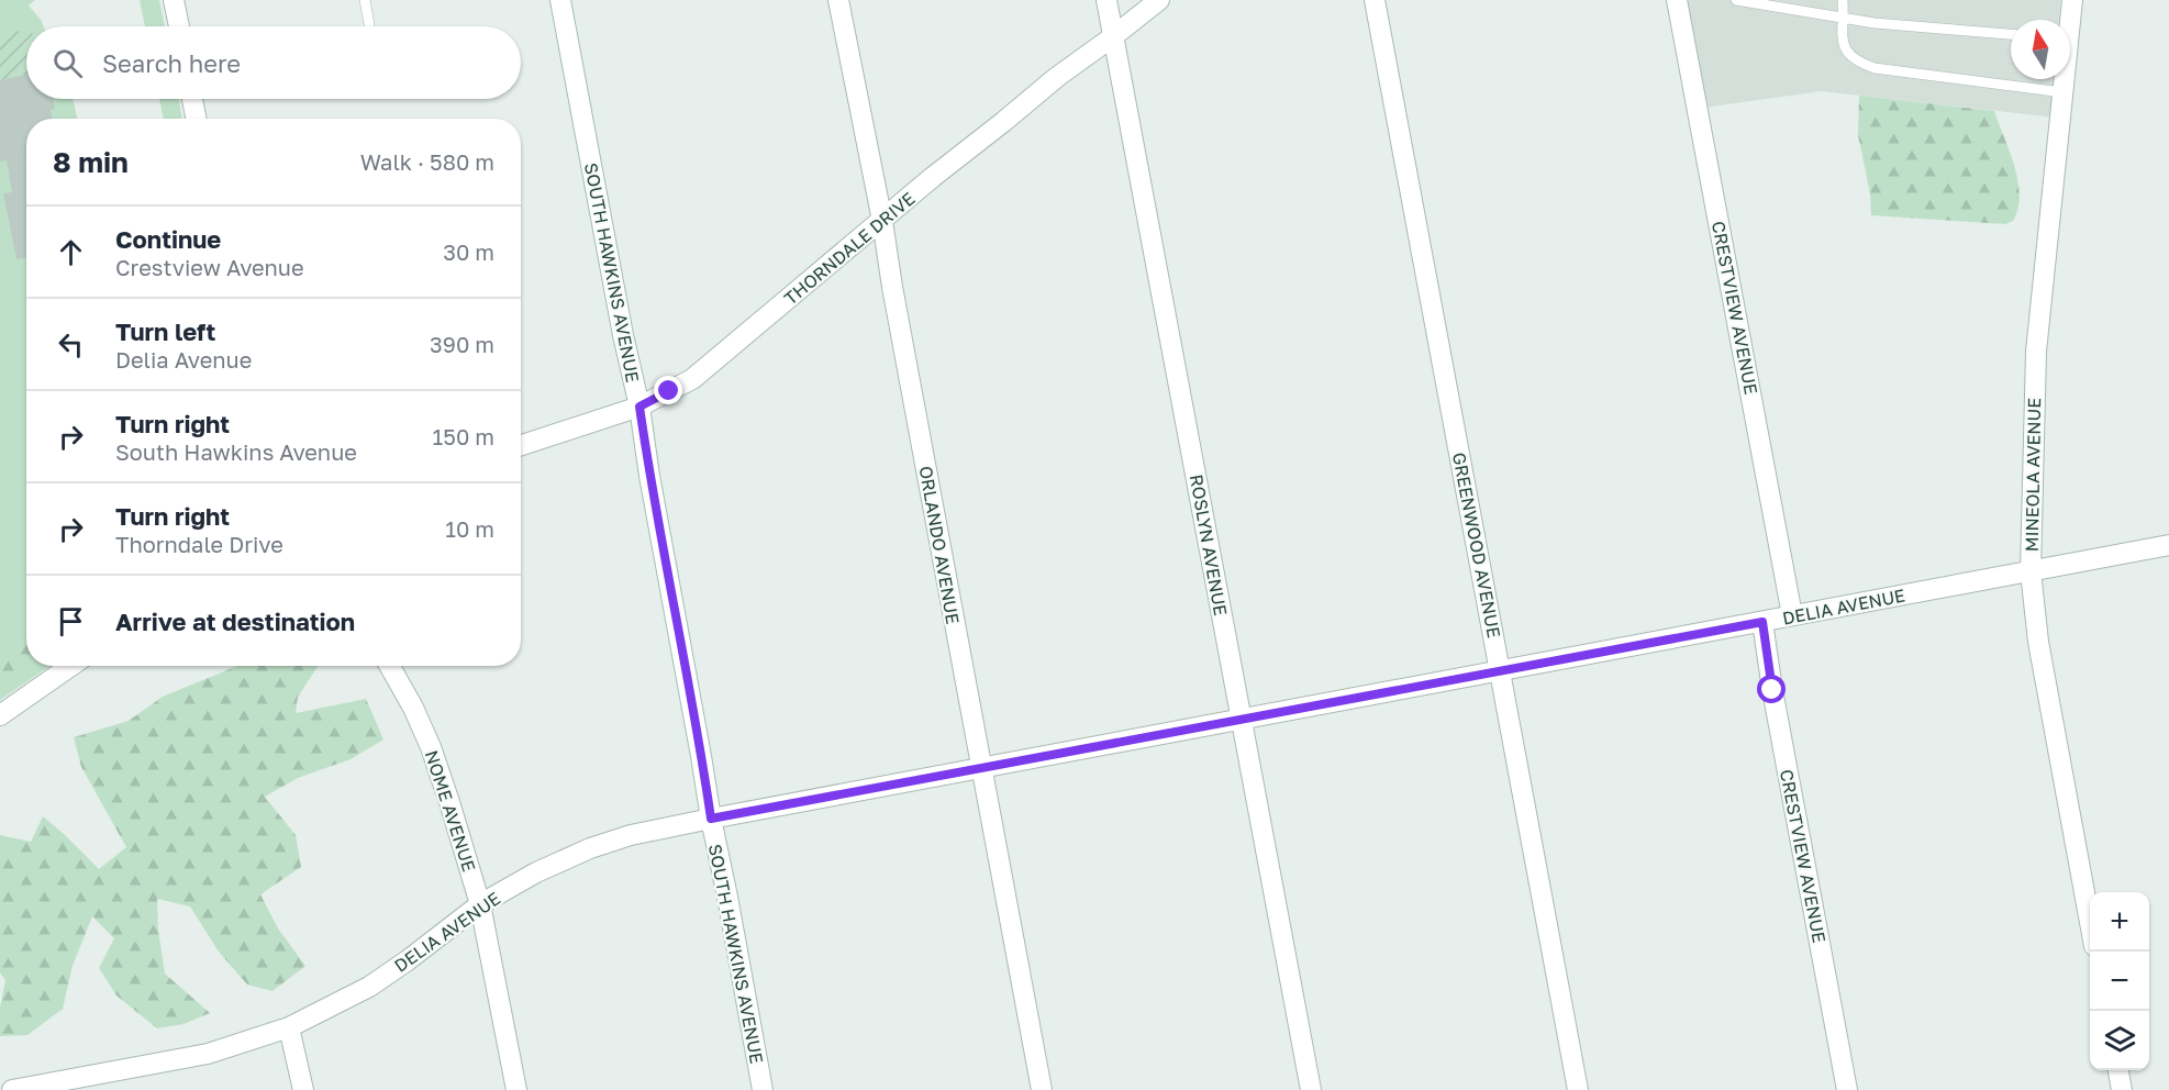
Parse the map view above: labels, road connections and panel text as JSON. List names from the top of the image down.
{
  "streets": {
    "street": [
      "THORNDALE DRIVE",
      "SOUTH HAWKINS AVENUE",
      "CRESTVIEW AVENUE",
      "MINEOLA AVENUE",
      "ORLANDO AVENUE",
      "ROSLYN AVENUE",
      "GREENWOOD AVENUE",
      "DELIA AVENUE",
      "NOME AVENUE"
    ]
  },
  "crossings": [
    ["THORNDALE DRIVE", "SOUTH HAWKINS AVENUE"],
    ["THORNDALE DRIVE", "ORLANDO AVENUE"],
    ["THORNDALE DRIVE", "ROSLYN AVENUE"],
    ["SOUTH HAWKINS AVENUE", "DELIA AVENUE"],
    ["CRESTVIEW AVENUE", "DELIA AVENUE"],
    ["MINEOLA AVENUE", "DELIA AVENUE"],
    ["ORLANDO AVENUE", "DELIA AVENUE"],
    ["ROSLYN AVENUE", "DELIA AVENUE"],
    ["GREENWOOD AVENUE", "DELIA AVENUE"],
    ["DELIA AVENUE", "NOME AVENUE"]
  ],
  "north": "top",
  "page": {
    "search": "Search here",
    "heading": ["8 min", "Walk · 580 m"],
    "list": [
      ["Continue", "Crestview Avenue", "30 m"],
      ["Turn left", "Delia Avenue", "390 m"],
      ["Turn right", "South Hawkins Avenue", "150 m"],
      ["Turn right", "Thorndale Drive", "10 m"],
      "Arrive at destination"
    ],
    "map_buttons": ["+", "−"]
  }
}
